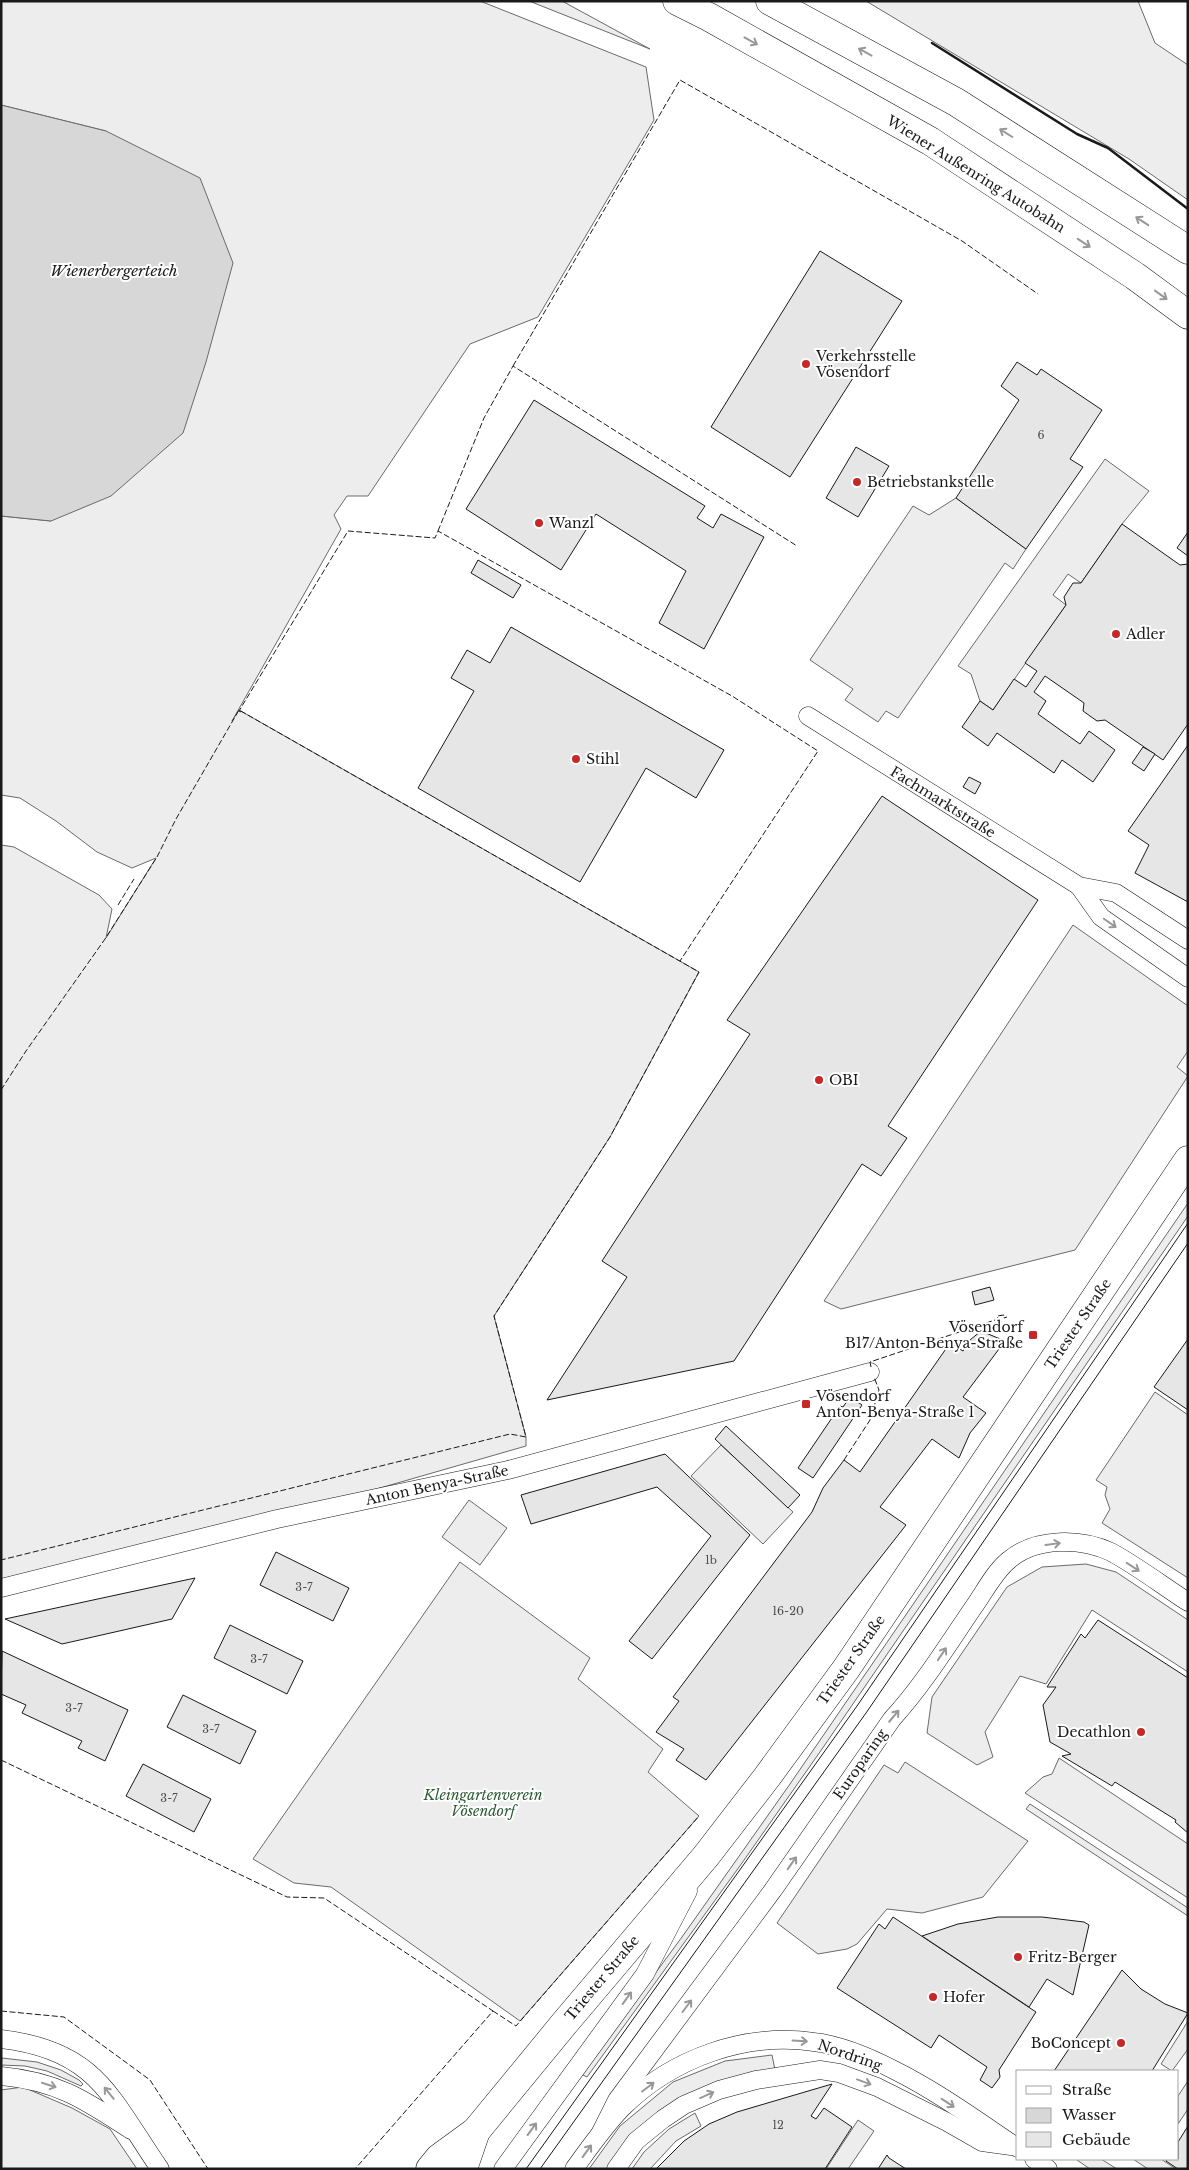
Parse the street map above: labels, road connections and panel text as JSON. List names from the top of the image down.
{
  "streets": {
    "main road": ["Wiener Außenring Autobahn", "Triester Straße"],
    "street": [
      "Fachmarktstraße",
      "Anton Benya-Straße",
      "Europaring",
      "Nordring"
    ]
  },
  "crossings": [
    ["Europaring", "Nordring"]
  ],
  "one_way": ["Nordring"],
  "water": ["Wienerbergerteich"],
  "parks": ["Kleingartenverein Vösendorf"],
  "places": {
    "other": [
      "Verkehrsstelle Vösendorf",
      "Betriebstankstelle",
      "Wanzl",
      "Adler",
      "Stihl",
      "OBI",
      "Decathlon",
      "Fritz-Berger",
      "Hofer",
      "BoConcept"
    ],
    "transit": ["Vösendorf B17/Anton-Benya-Straße", "Vösendorf Anton-Benya-Straße 1"]
  },
  "house_numbers": [
    "6",
    "1b",
    "3-7",
    "16-20",
    "3-7",
    "3-7",
    "3-7",
    "3-7",
    "12"
  ],
  "legend": ["Straße", "Wasser", "Gebäude"]
}
